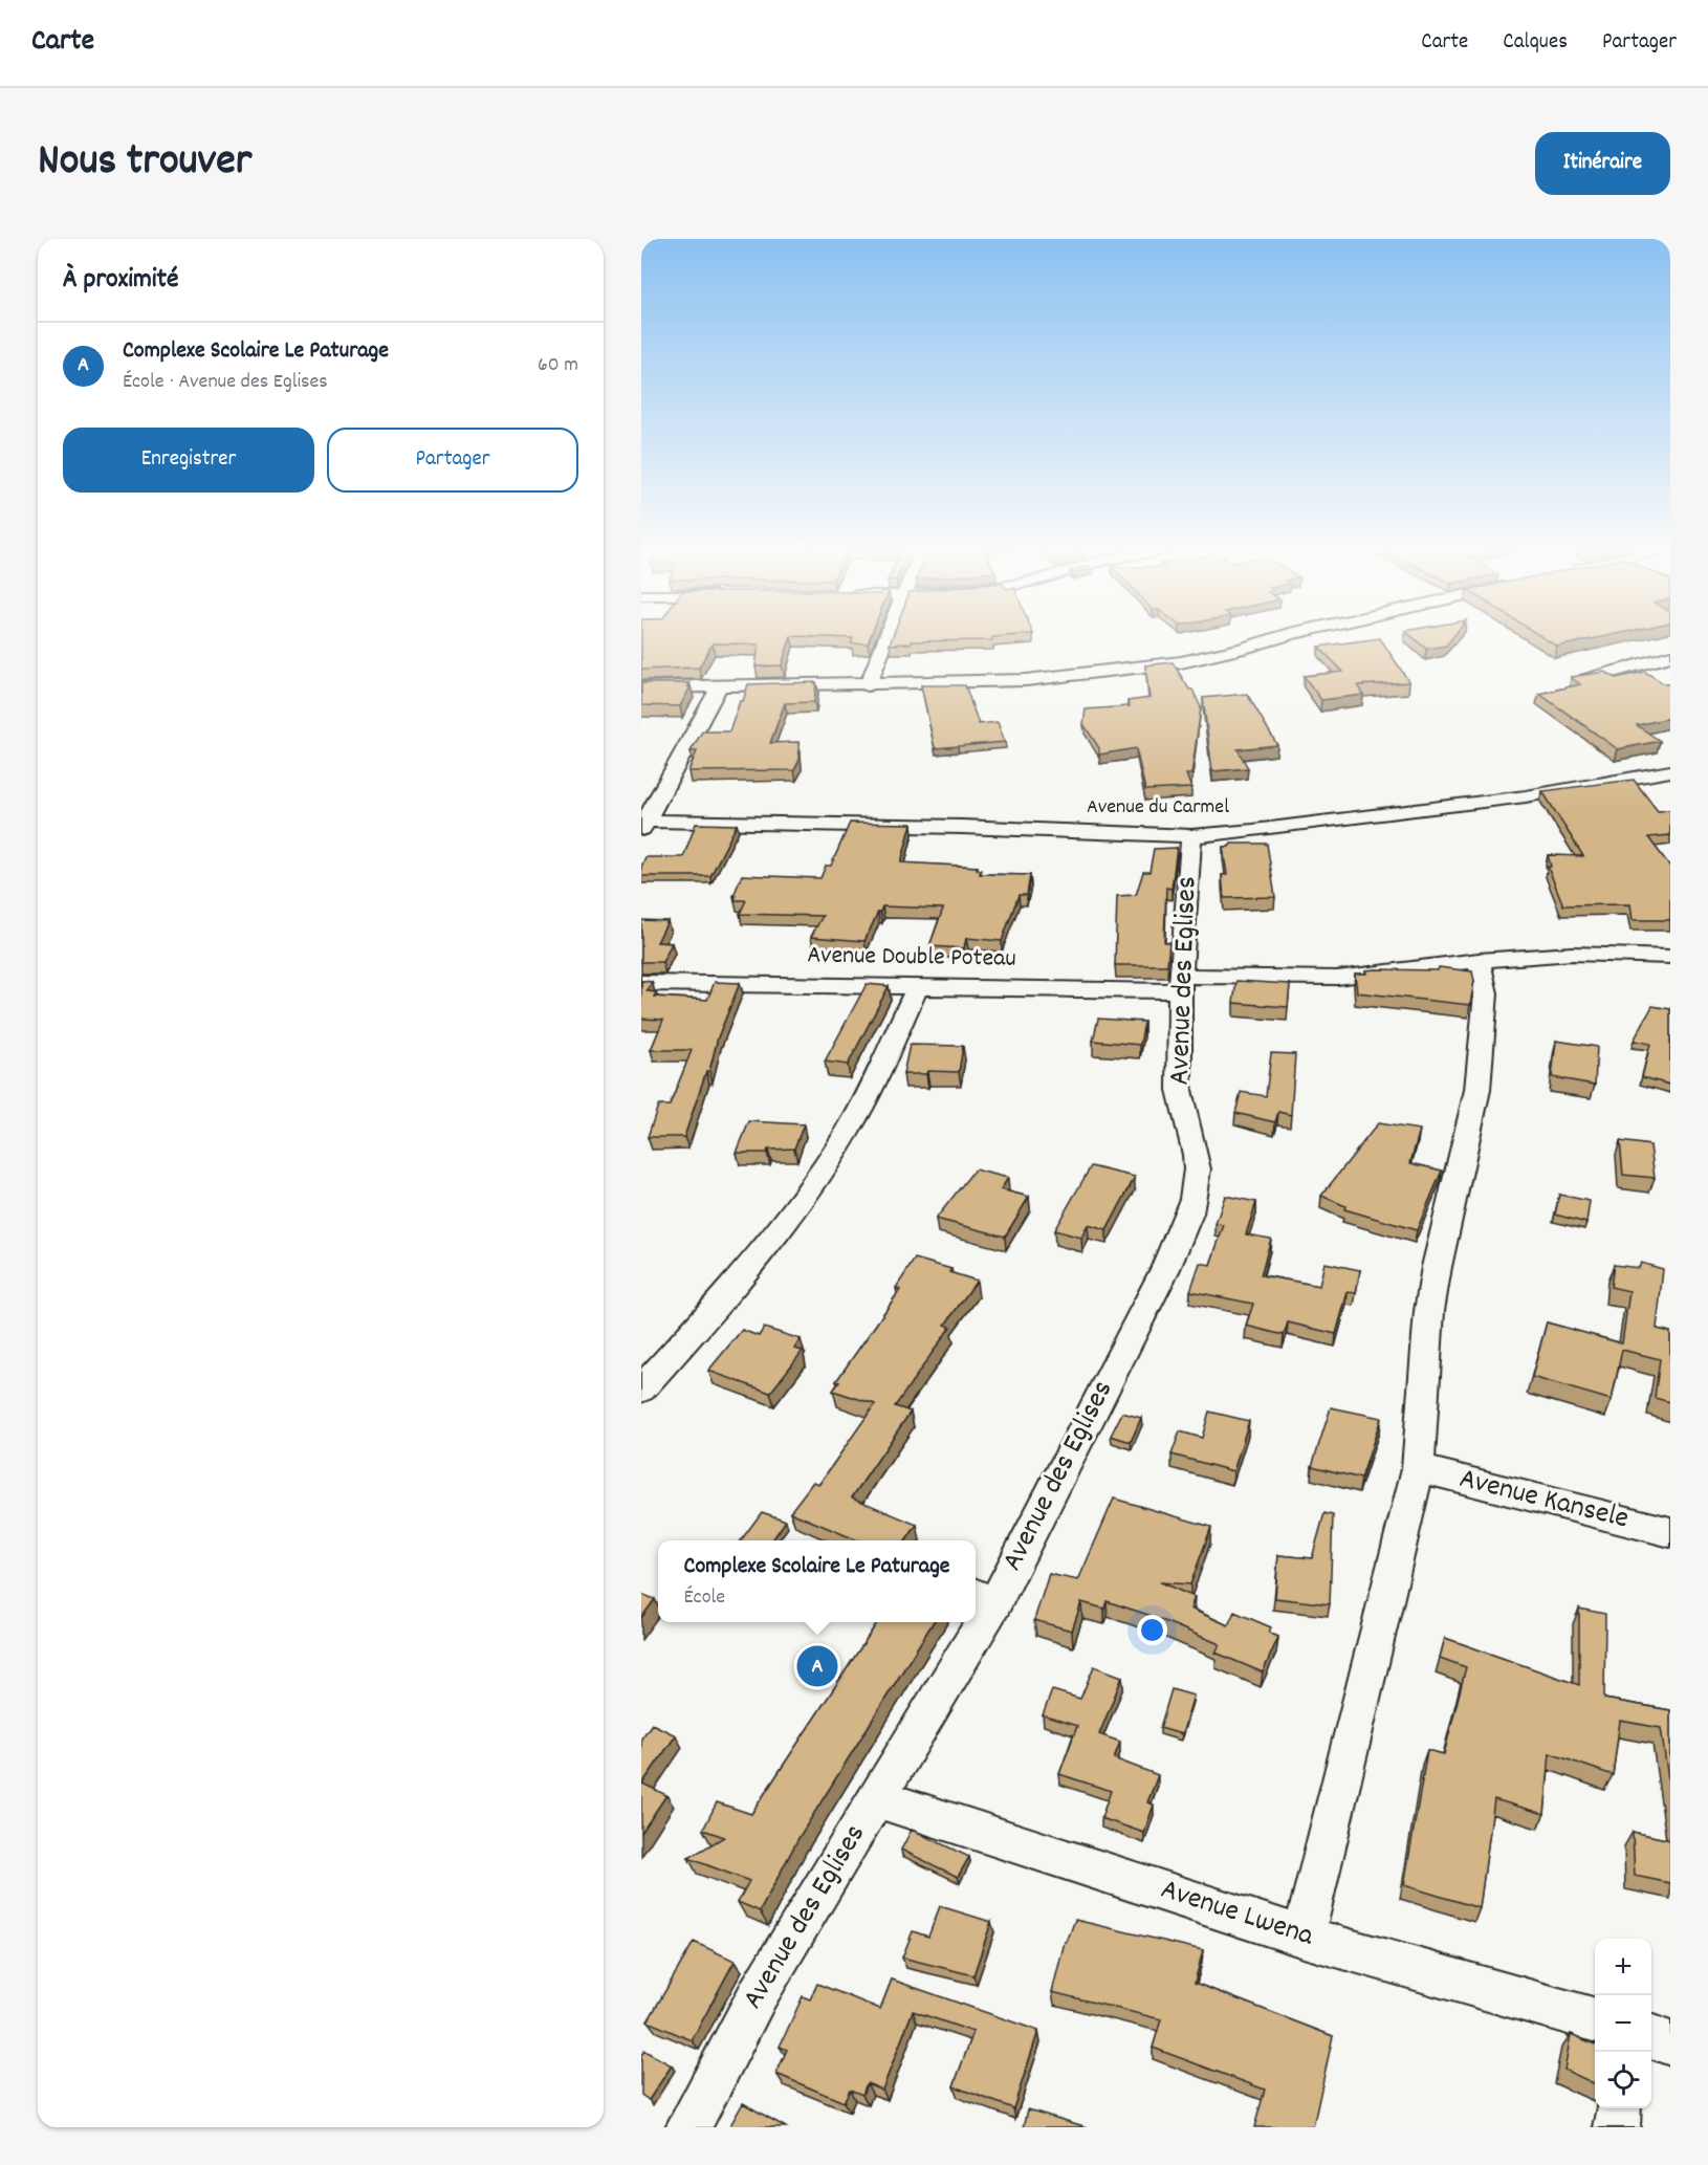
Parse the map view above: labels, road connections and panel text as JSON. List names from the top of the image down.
{
  "streets": {
    "street": [
      "Avenue du Carmel",
      "Avenue Double Poteau",
      "Avenue des Eglises",
      "Avenue Kansele",
      "Avenue Lwena"
    ]
  },
  "crossings": [
    ["Avenue du Carmel", "Avenue des Eglises"],
    ["Avenue Double Poteau", "Avenue des Eglises"],
    ["Avenue des Eglises", "Avenue Lwena"]
  ],
  "page": {
    "header": "Carte",
    "nav": ["Carte", "Calques", "Partager"],
    "title": "Nous trouver",
    "buttons": [
      "Itinéraire",
      ["Enregistrer", "Partager"]
    ],
    "heading": "À proximité",
    "list": [
      {
        "mark": "A",
        "name": "Complexe Scolaire Le Paturage",
        "note": "École · Avenue des Eglises",
        "value": "60 m"
      }
    ],
    "popup": ["Complexe Scolaire Le Paturage", "École"],
    "pins": "A",
    "map_buttons": ["+", "−"]
  }
}
